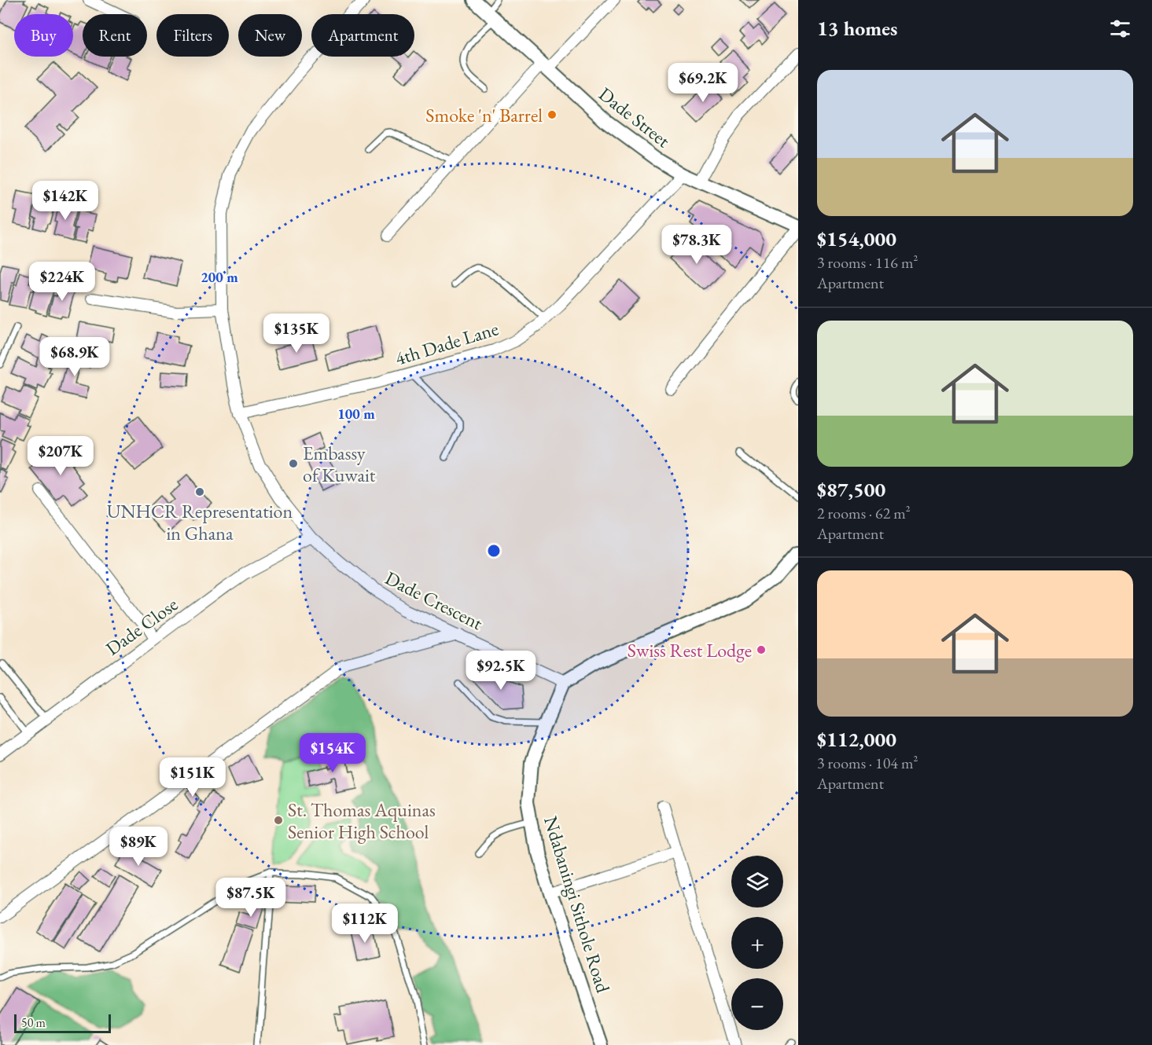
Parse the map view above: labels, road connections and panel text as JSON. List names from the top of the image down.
{
  "streets": {
    "street": [
      "Dade Street",
      "4th Dade Lane",
      "Dade Crescent",
      "Dade Close",
      "Ndabaningi Sithole Road"
    ]
  },
  "crossings": [
    ["Dade Street", "4th Dade Lane"],
    ["4th Dade Lane", "Dade Crescent"],
    ["Dade Crescent", "Dade Close"],
    ["Dade Crescent", "Ndabaningi Sithole Road"]
  ],
  "places": [
    "Smoke 'n' Barrel",
    "Embassy of Kuwait",
    "UNHCR Representation in Ghana",
    "Swiss Rest Lodge",
    "St. Thomas Aquinas Senior High School"
  ],
  "scale_bar": "50 m",
  "page": {
    "heading": "13 homes",
    "chip": [
      "Buy",
      "Rent",
      "Filters",
      "New",
      "Apartment"
    ],
    "list": [
      {
        "name": "$154,000",
        "note": "3 rooms · 116 m² · Apartment"
      },
      {
        "name": "$87,500",
        "note": "2 rooms · 62 m² · Apartment"
      },
      {
        "name": "$112,000",
        "note": "3 rooms · 104 m² · Apartment"
      }
    ],
    "price": [
      "$69.2K",
      "$142K",
      "$78.3K",
      "$224K",
      "$135K",
      "$68.9K",
      "$207K",
      "$92.5K",
      "$154K",
      "$151K",
      "$89K",
      "$87.5K",
      "$112K"
    ],
    "map_buttons": ["+", "−"],
    "scale": "50 m"
  },
  "rings": ["200 m", "100 m"]
}
